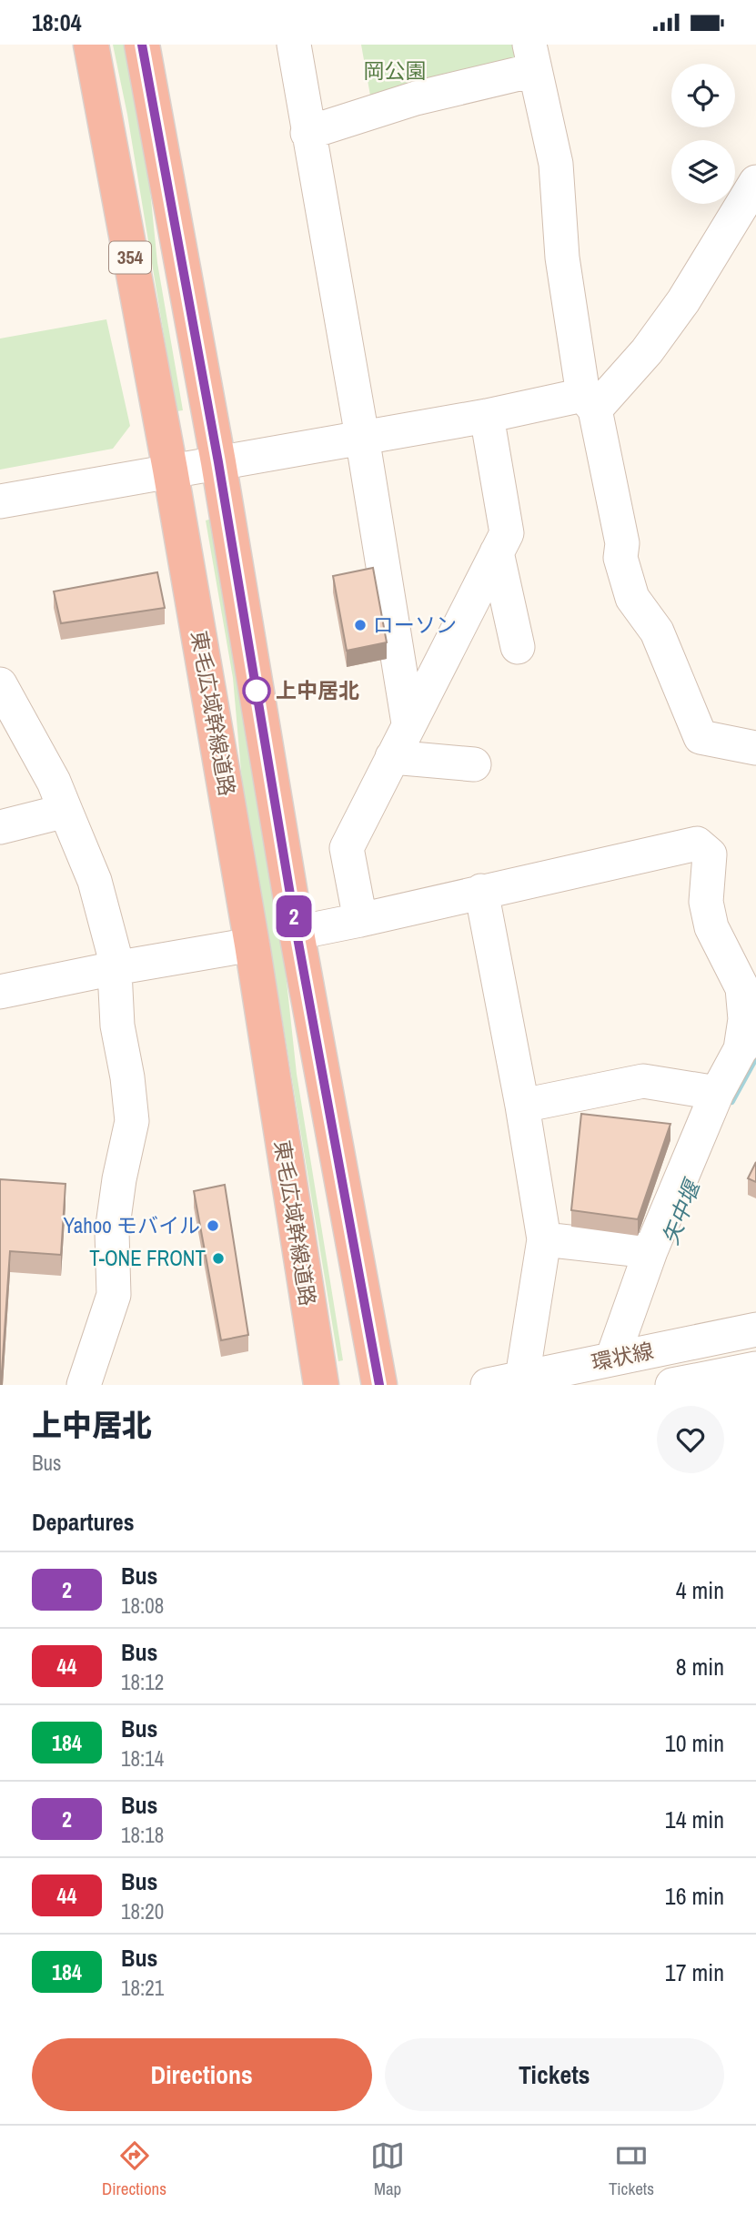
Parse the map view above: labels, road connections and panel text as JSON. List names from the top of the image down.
{
  "streets": {
    "highway": ["354", "東毛広域幹線道路"],
    "street": ["環状線"]
  },
  "water": ["矢中堰"],
  "parks": ["岡公園"],
  "places": [
    "ローソン",
    "上中居北",
    "Yahoo モバイル",
    "T-ONE FRONT"
  ],
  "lines": ["bus line 2"],
  "page": {
    "status": "18:04",
    "on_map": "2",
    "heading": [
      ["上中居北", "Bus"],
      "Departures"
    ],
    "list": [
      {
        "mark": "2",
        "name": "Bus",
        "note": "18:08",
        "value": "4 min"
      },
      {
        "mark": "44",
        "name": "Bus",
        "note": "18:12",
        "value": "8 min"
      },
      {
        "mark": "184",
        "name": "Bus",
        "note": "18:14",
        "value": "10 min"
      },
      {
        "mark": "2",
        "name": "Bus",
        "note": "18:18",
        "value": "14 min"
      },
      {
        "mark": "44",
        "name": "Bus",
        "note": "18:20",
        "value": "16 min"
      },
      {
        "mark": "184",
        "name": "Bus",
        "note": "18:21",
        "value": "17 min"
      }
    ],
    "buttons": ["Directions", "Tickets"],
    "tabs": ["Directions", "Map", "Tickets"]
  }
}
